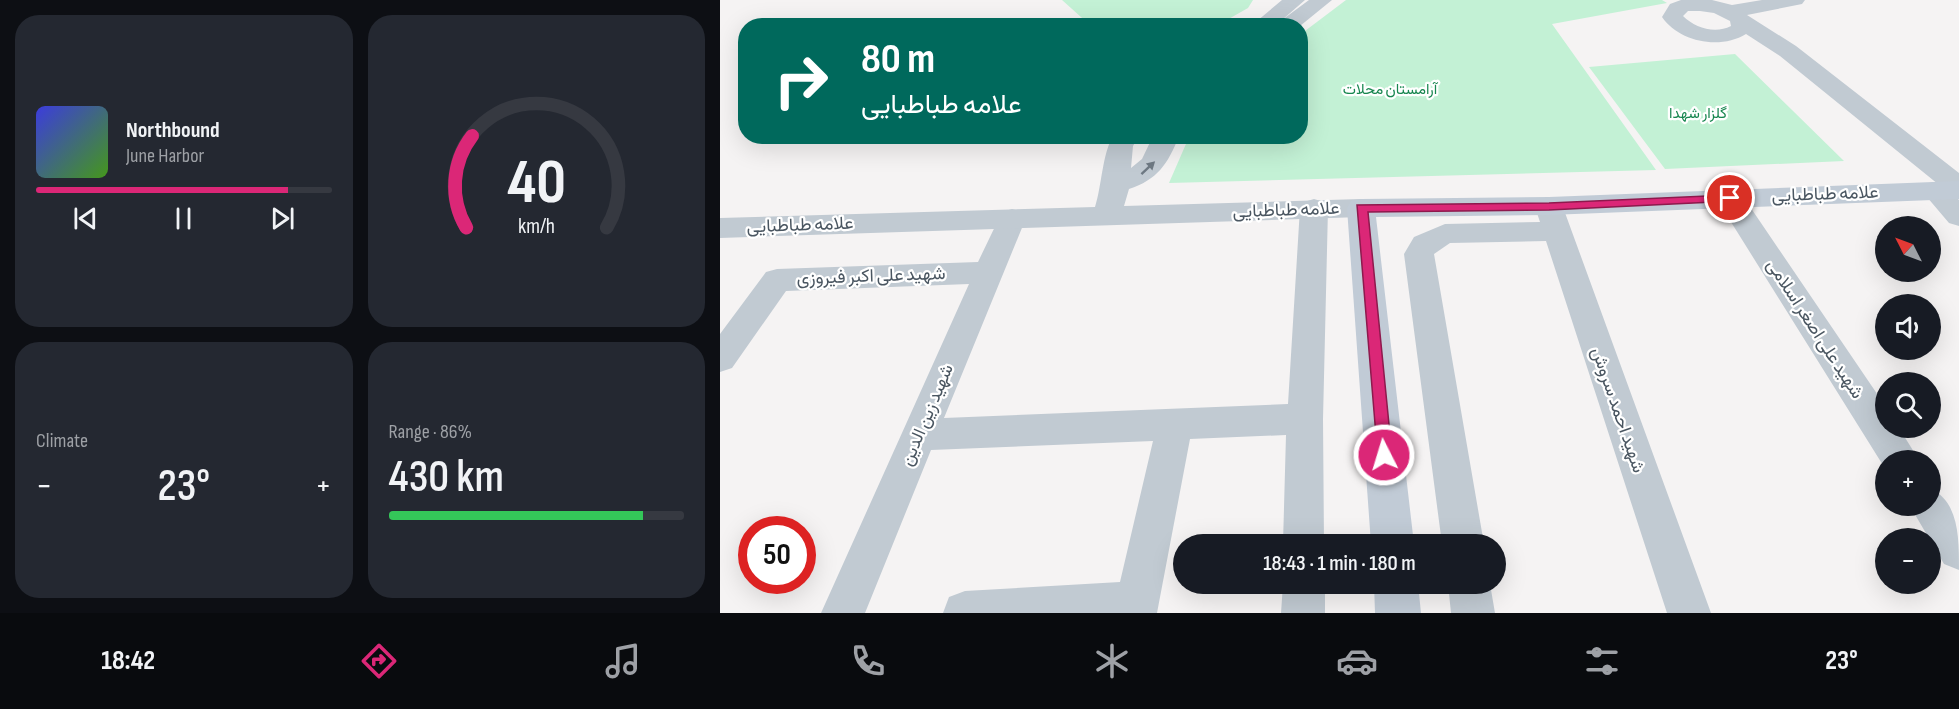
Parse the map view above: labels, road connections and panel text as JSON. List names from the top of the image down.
{
  "streets": {
    "main road": ["علامه طباطبایی"],
    "street": [
      "شهید علی اکبر فیروزی",
      "شهید علی اصغر اسلامی",
      "شهید احمد سروش",
      "شهید زین الدین"
    ]
  },
  "crossings": [
    ["علامه طباطبایی", "شهید علی اصغر اسلامی"],
    ["علامه طباطبایی", "شهید احمد سروش"],
    ["علامه طباطبایی", "شهید زین الدین"],
    ["شهید علی اکبر فیروزی", "شهید زین الدین"]
  ],
  "parks": ["آرامستان محلات", "گلزار شهدا"],
  "north": "top left",
  "page": {
    "turn": ["80 m", "علامه طباطبایی"],
    "song": ["Northbound", "June Harbor"],
    "map_buttons": ["+", "−"],
    "tile": [
      "Climate",
      ["Range · 86%", "430 km"]
    ],
    "heat": ["−", "23°", "+"],
    "limit": "50",
    "trip": "18:43 · 1 min · 180 m",
    "tabs": ["18:42", "23°"],
    "gauge": ["40", "km/h"]
  }
}
